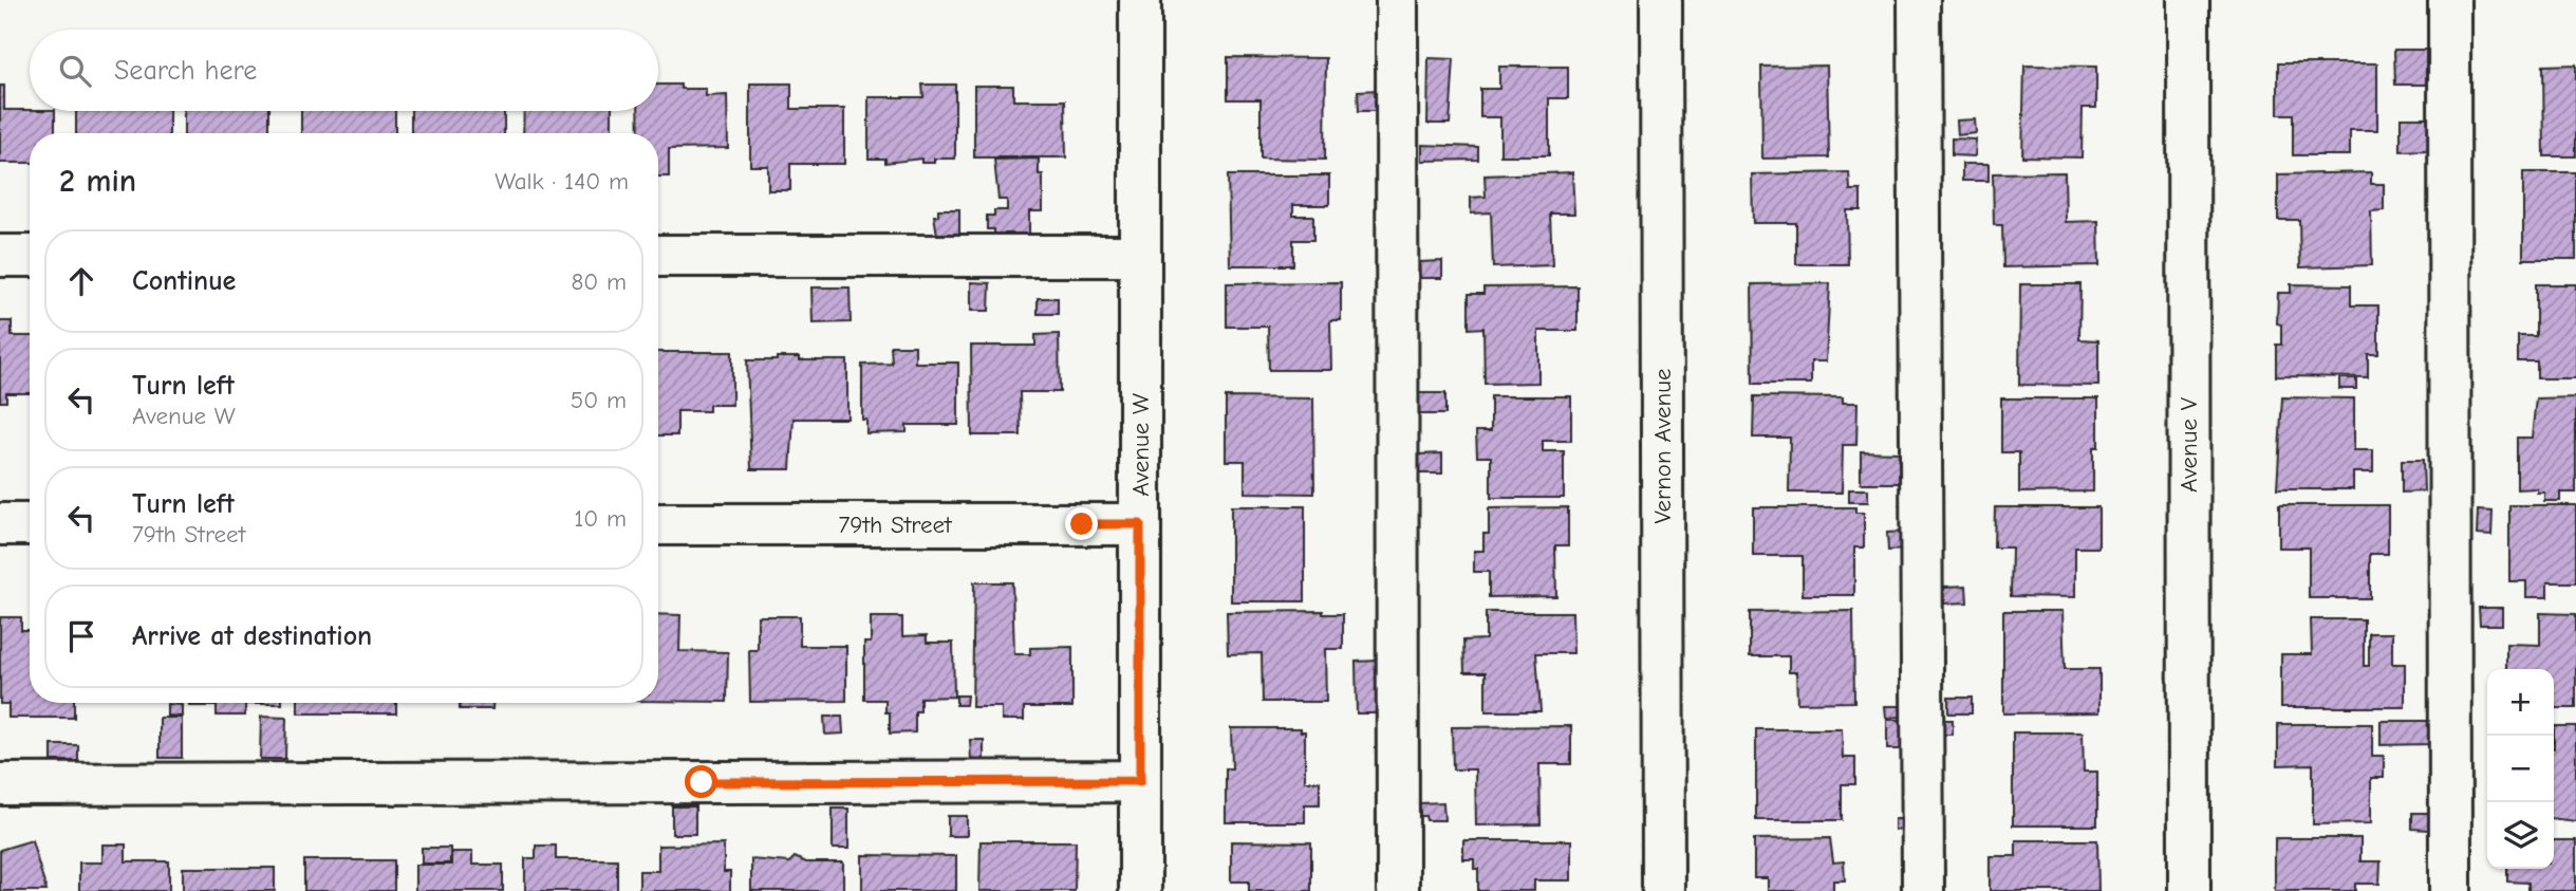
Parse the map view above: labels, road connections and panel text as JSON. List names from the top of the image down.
{
  "streets": {
    "street": [
      "Avenue W",
      "Avenue V",
      "Vernon Avenue",
      "79th Street"
    ]
  },
  "crossings": [
    ["Avenue W", "79th Street"]
  ],
  "page": {
    "search": "Search here",
    "heading": ["2 min", "Walk · 140 m"],
    "list": [
      ["Continue", "80 m"],
      ["Turn left", "Avenue W", "50 m"],
      ["Turn left", "79th Street", "10 m"],
      "Arrive at destination"
    ],
    "map_buttons": ["+", "−"]
  }
}
